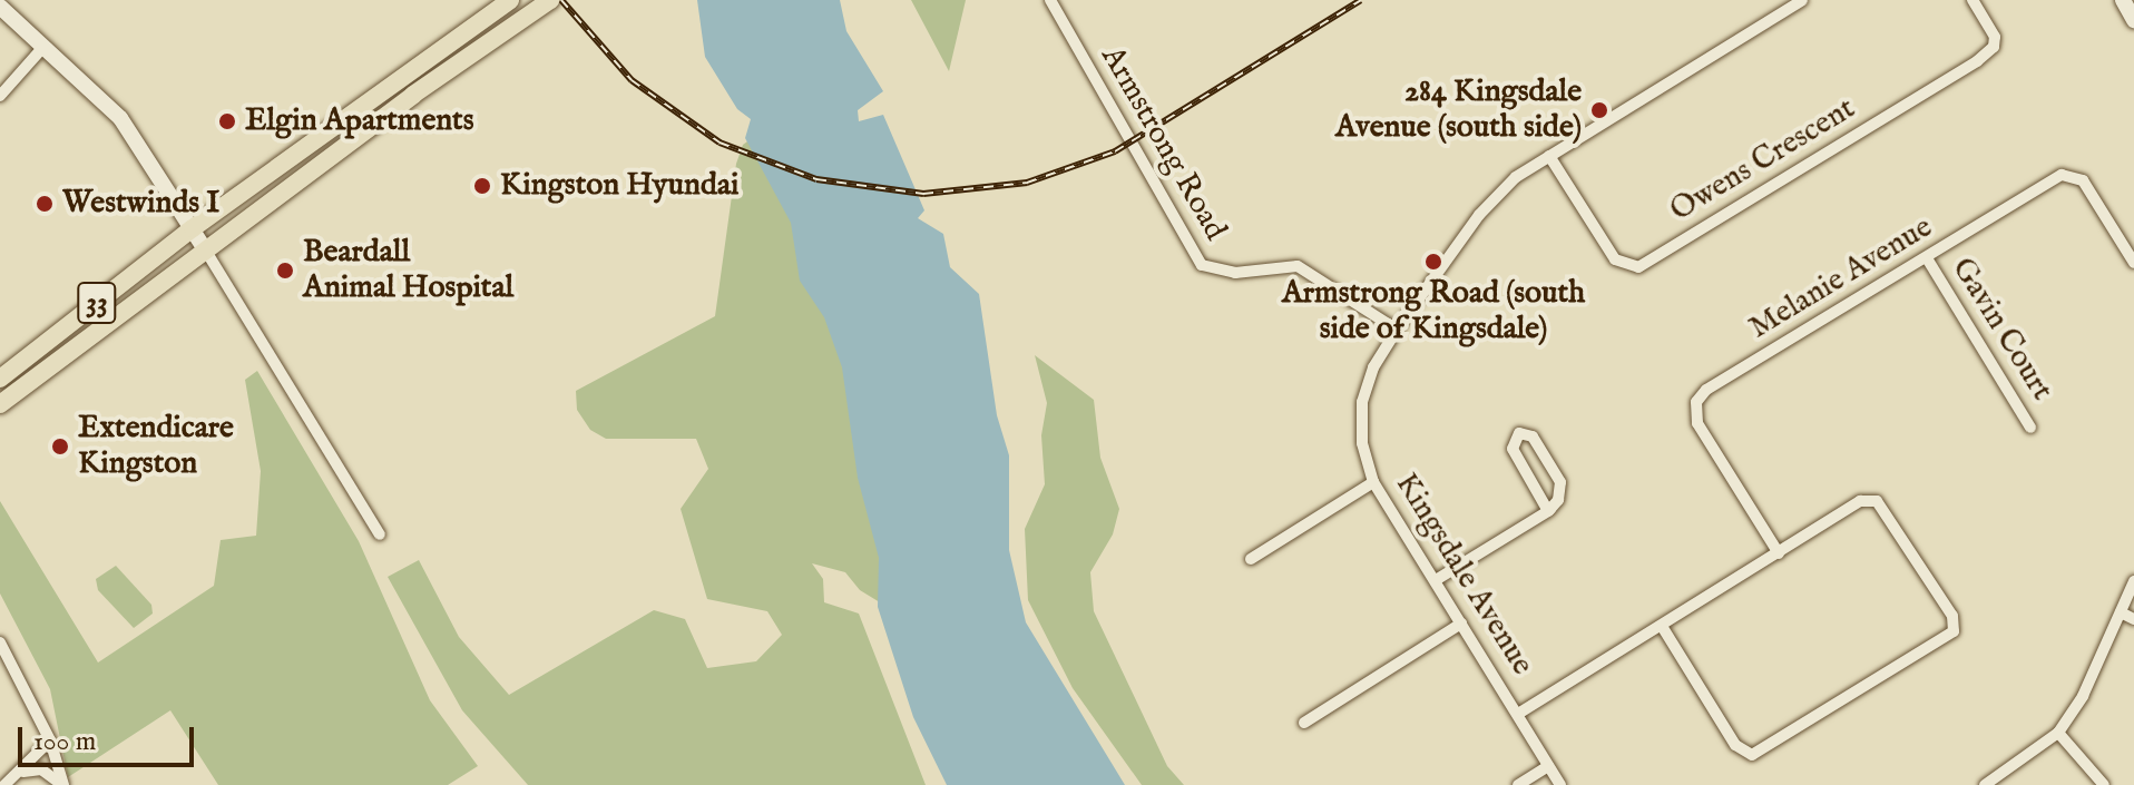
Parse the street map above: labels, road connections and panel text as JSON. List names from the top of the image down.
{
  "streets": {
    "main road": ["33"],
    "street": [
      "Armstrong Road",
      "Owens Crescent",
      "Melanie Avenue",
      "Gavin Court",
      "Kingsdale Avenue"
    ]
  },
  "crossings": [
    ["Armstrong Road", "Kingsdale Avenue"],
    ["Owens Crescent", "Kingsdale Avenue"],
    ["Melanie Avenue", "Gavin Court"]
  ],
  "places": [
    "284 Kingsdale Avenue (south side)",
    "Elgin Apartments",
    "Kingston Hyundai",
    "Westwinds I",
    "Armstrong Road (south side of Kingsdale)",
    "Beardall Animal Hospital",
    "Extendicare Kingston"
  ],
  "scale_bar": "100 m"
}
